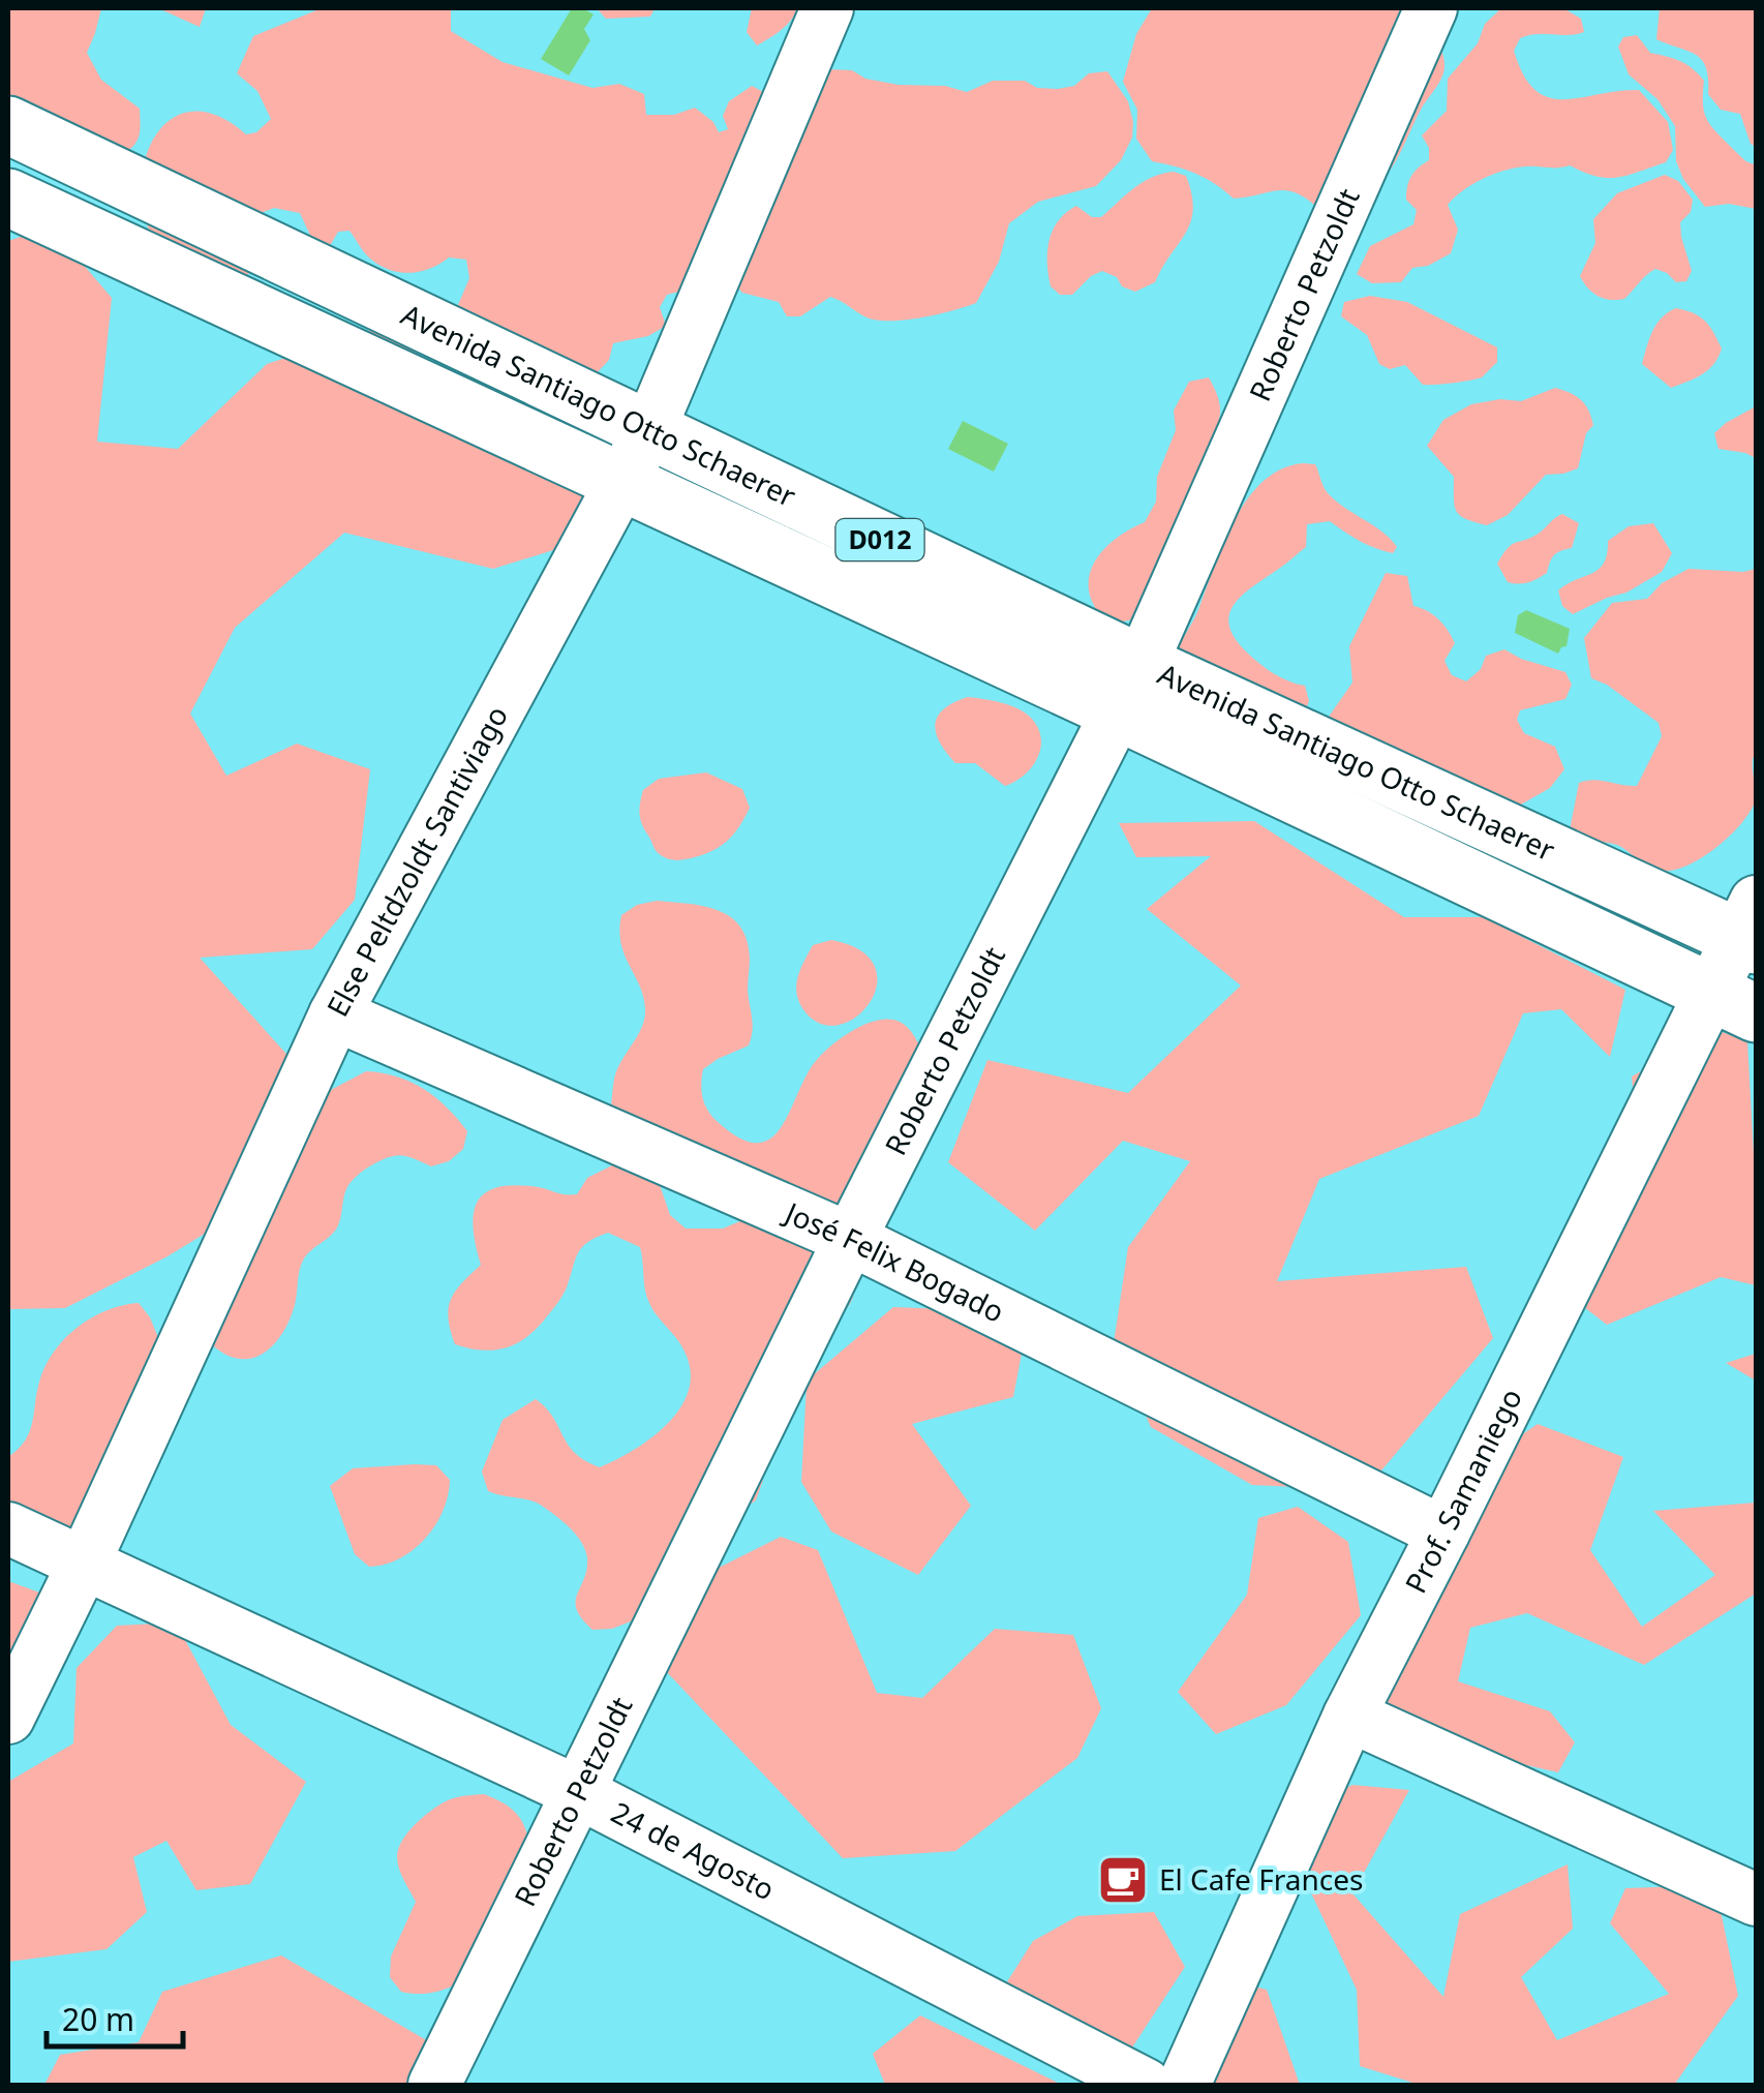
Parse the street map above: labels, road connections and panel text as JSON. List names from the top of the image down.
{
  "streets": {
    "main road": ["Avenida Santiago Otto Schaerer", "D012"],
    "street": [
      "Roberto Petzoldt",
      "Else Peltdzoldt Santiviago",
      "José Felix Bogado",
      "Prof. Samaniego",
      "24 de Agosto"
    ]
  },
  "crossings": [
    ["Roberto Petzoldt", "Avenida Santiago Otto Schaerer"],
    ["Roberto Petzoldt", "José Felix Bogado"],
    ["Roberto Petzoldt", "24 de Agosto"],
    ["Avenida Santiago Otto Schaerer", "Else Peltdzoldt Santiviago"],
    ["Avenida Santiago Otto Schaerer", "Prof. Samaniego"],
    ["Else Peltdzoldt Santiviago", "José Felix Bogado"],
    ["Else Peltdzoldt Santiviago", "24 de Agosto"],
    ["José Felix Bogado", "Prof. Samaniego"]
  ],
  "places": {
    "cafe": ["El Cafe Frances"]
  },
  "scale_bar": "20 m"
}
